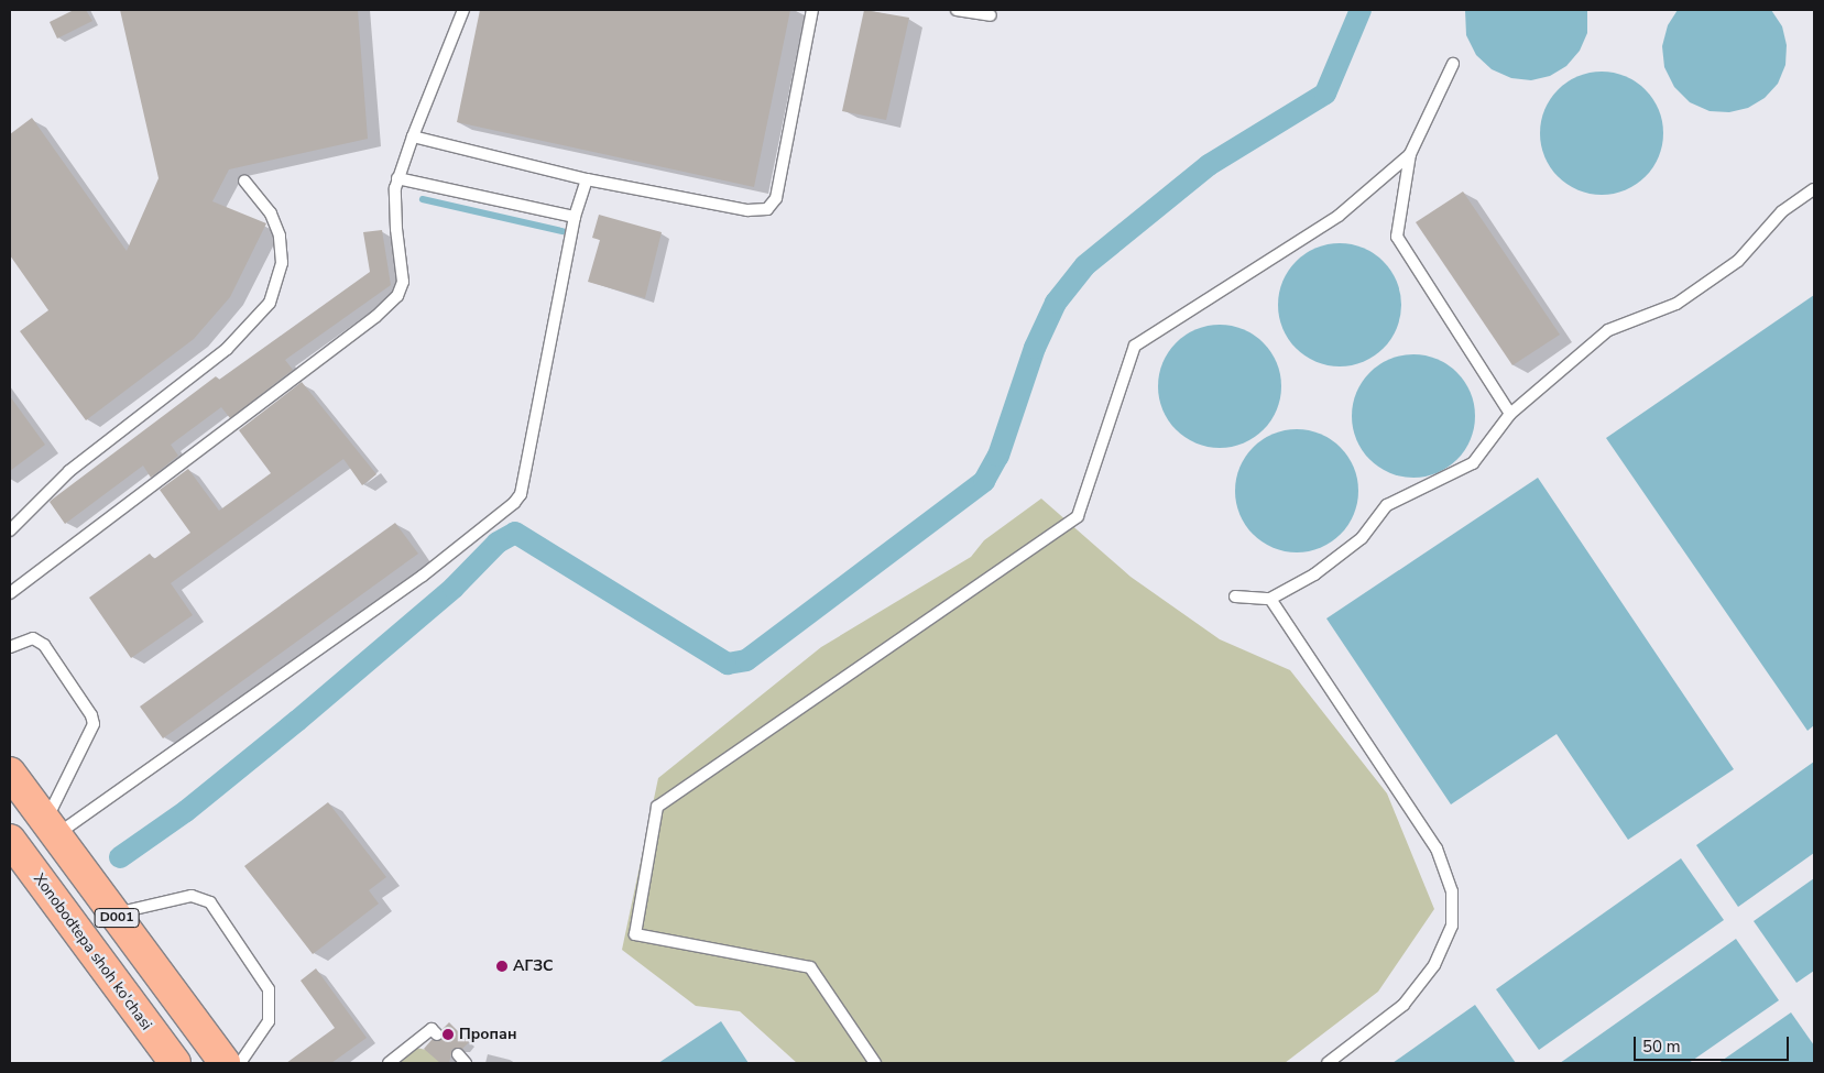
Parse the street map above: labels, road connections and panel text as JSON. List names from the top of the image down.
{
  "streets": {
    "highway": ["D001", "Xonobodtepa shoh ko'chasi"]
  },
  "places": ["АГЗС", "Пропан"],
  "scale_bar": "50 m"
}
